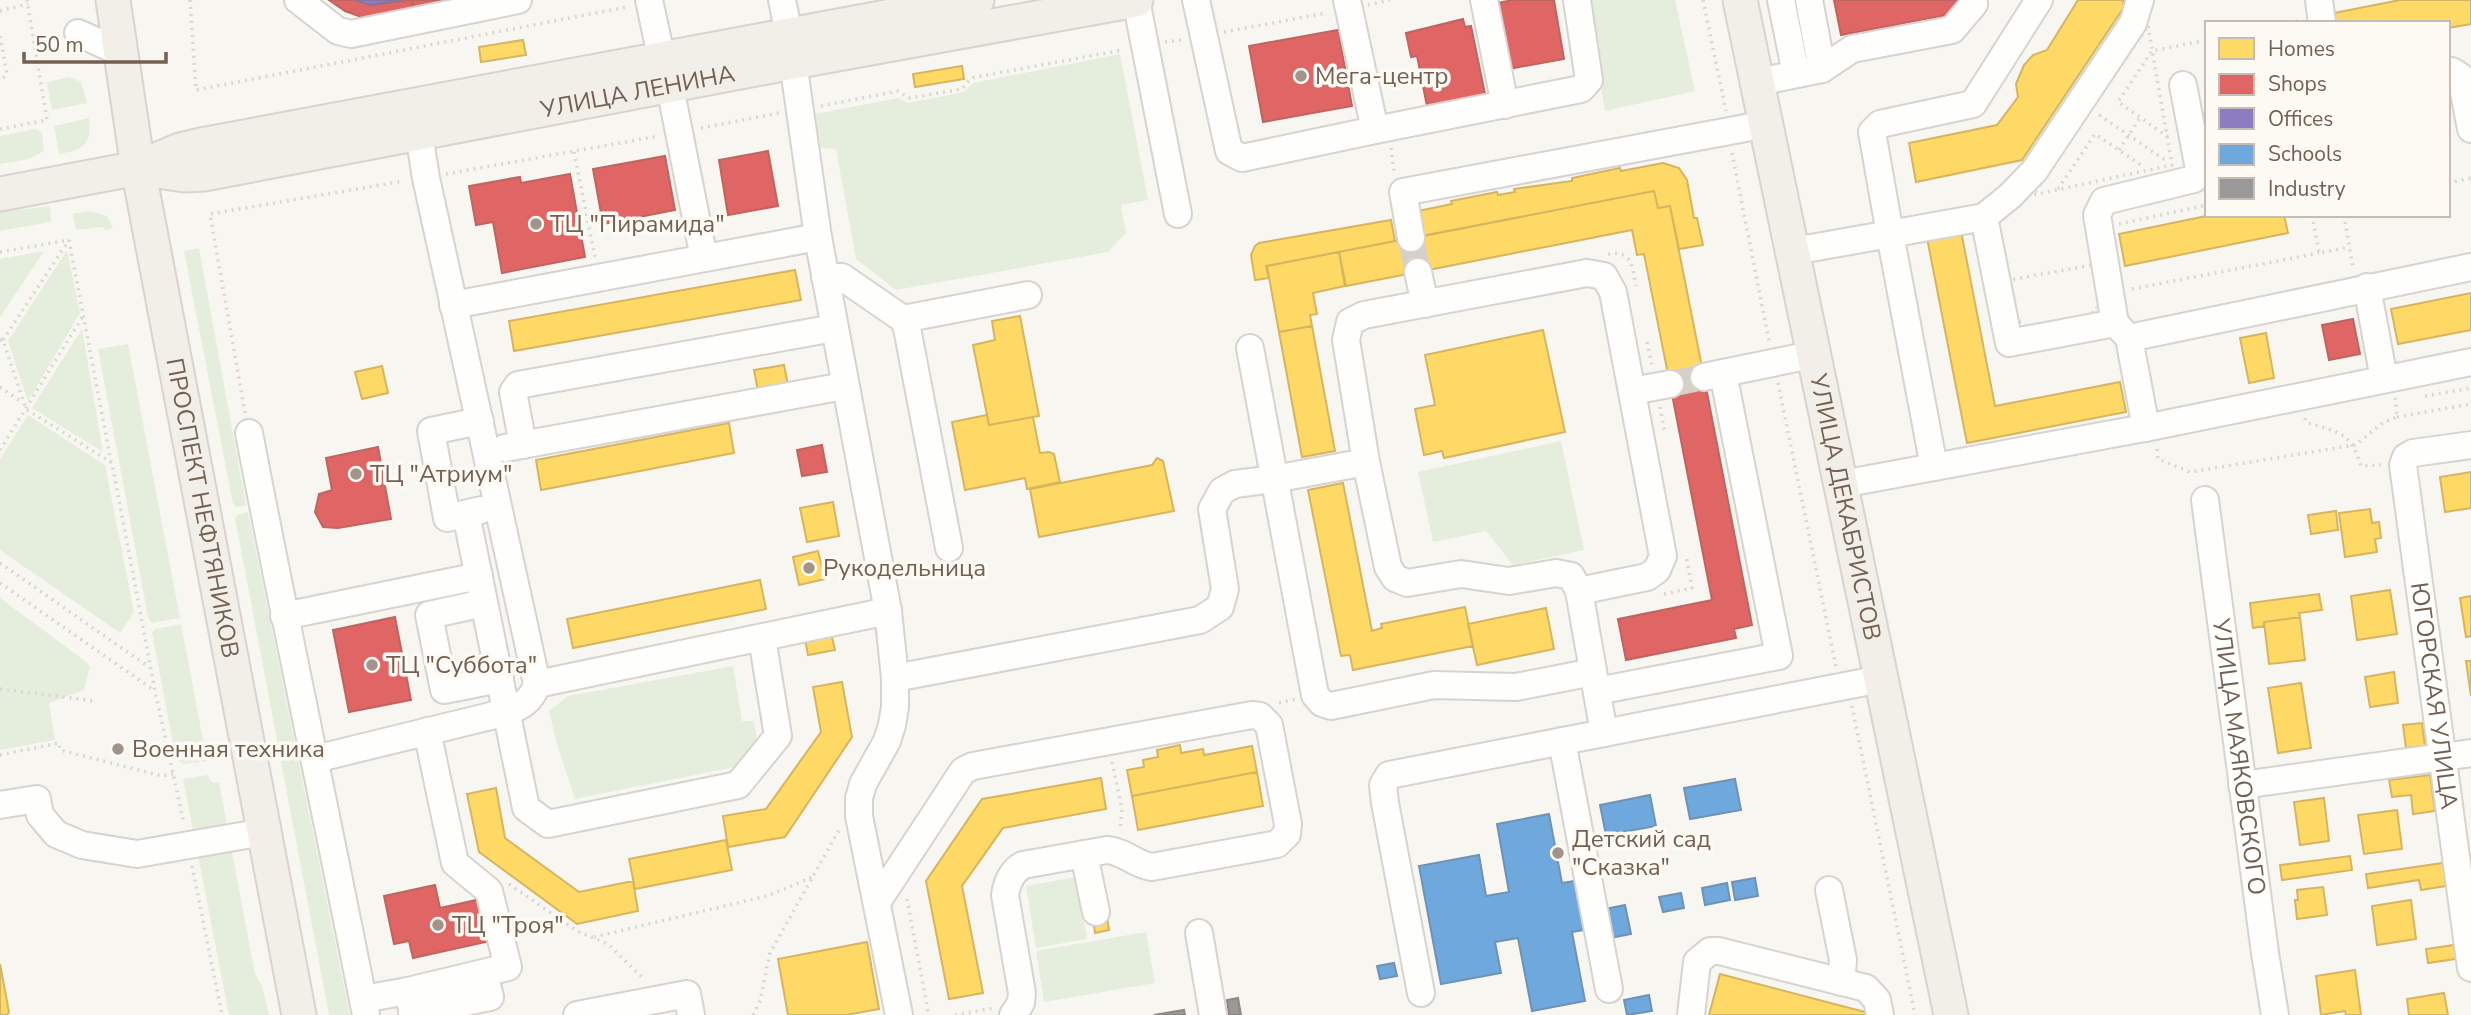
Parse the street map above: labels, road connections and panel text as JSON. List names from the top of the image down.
{
  "streets": {
    "main road": ["УЛИЦА ЛЕНИНА", "УЛИЦА ДЕКАБРИСТОВ", "ПРОСПЕКТ НЕФТЯНИКОВ"],
    "street": ["ЮГОРСКАЯ УЛИЦА", "УЛИЦА МАЯКОВСКОГО"]
  },
  "crossings": [
    ["УЛИЦА ЛЕНИНА", "ПРОСПЕКТ НЕФТЯНИКОВ"]
  ],
  "places": [
    "Мега-центр",
    "ТЦ \"Пирамида\"",
    "ТЦ \"Атриум\"",
    "Рукодельница",
    "ТЦ \"Суббота\"",
    "Военная техника",
    "Детский сад \"Сказка\"",
    "ТЦ \"Троя\""
  ],
  "legend": [
    "Homes",
    "Shops",
    "Offices",
    "Schools",
    "Industry"
  ],
  "scale_bar": "50 m"
}
